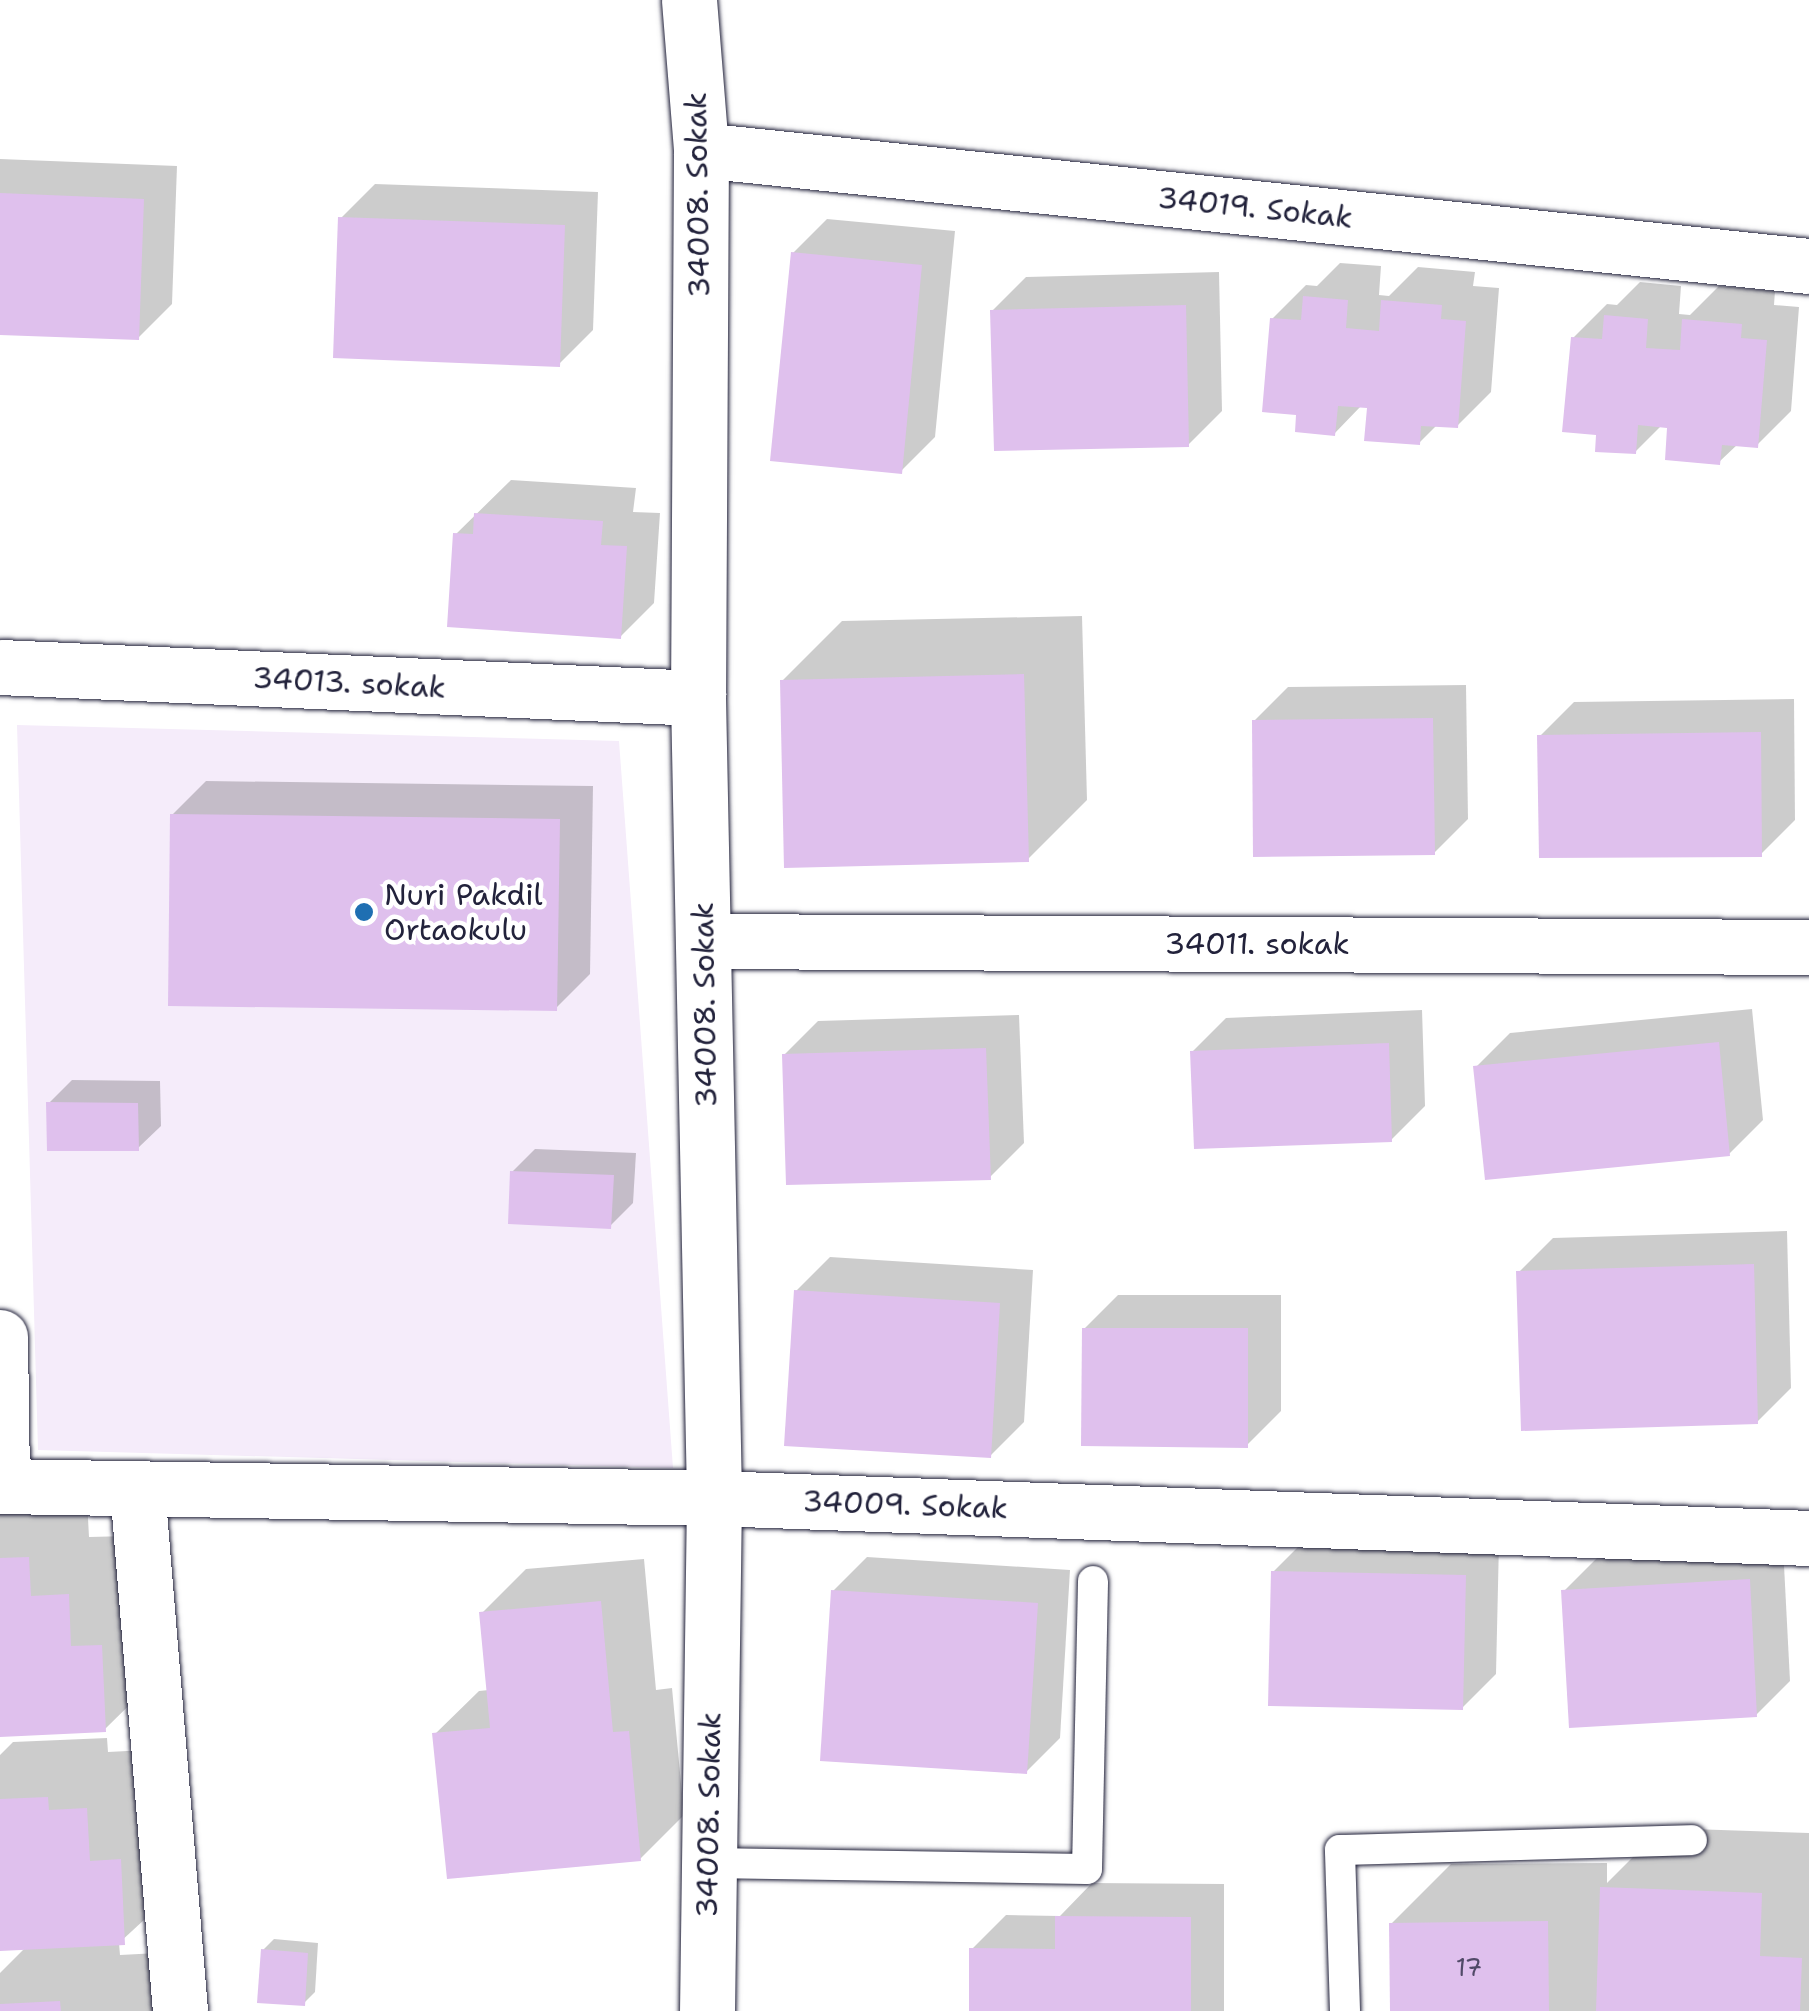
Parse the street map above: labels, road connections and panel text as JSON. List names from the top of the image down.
{
  "streets": {
    "street": [
      "34008. Sokak",
      "34019. Sokak",
      "34013. sokak",
      "34011. sokak",
      "34009. Sokak"
    ]
  },
  "crossings": [
    ["34008. Sokak", "34019. Sokak"],
    ["34008. Sokak", "34013. sokak"],
    ["34008. Sokak", "34011. sokak"],
    ["34008. Sokak", "34009. Sokak"]
  ],
  "places": ["Nuri Pakdil Ortaokulu"],
  "house_numbers": ["17"]
}
